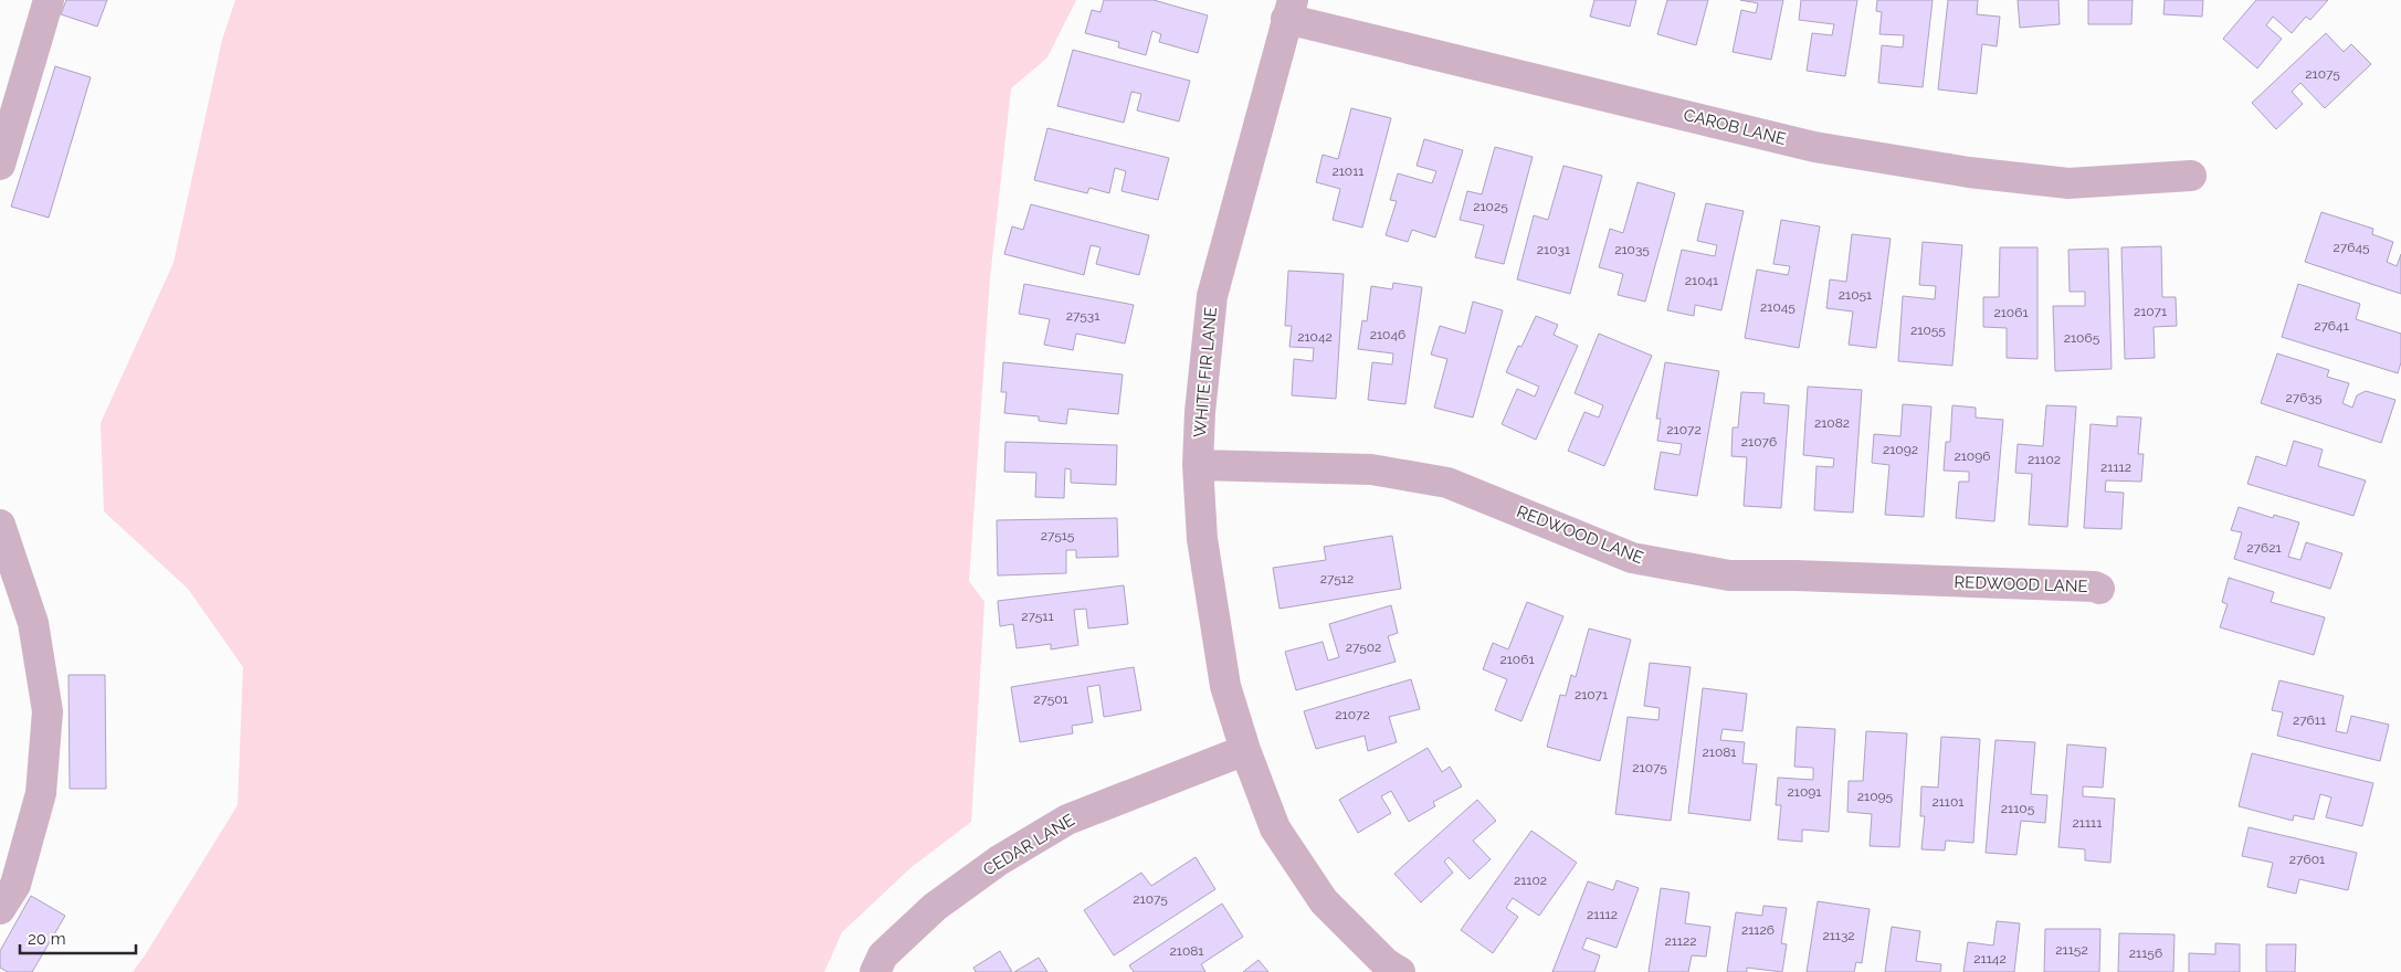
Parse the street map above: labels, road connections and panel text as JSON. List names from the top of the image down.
{
  "streets": {
    "street": [
      "CAROB LANE",
      "WHITE FIR LANE",
      "REDWOOD LANE",
      "CEDAR LANE"
    ]
  },
  "crossings": [
    ["CAROB LANE", "WHITE FIR LANE"],
    ["WHITE FIR LANE", "REDWOOD LANE"],
    ["WHITE FIR LANE", "CEDAR LANE"]
  ],
  "house_numbers": [
    "21075",
    "21011",
    "21025",
    "27645",
    "21031",
    "21035",
    "21041",
    "21051",
    "21045",
    "21071",
    "21061",
    "27531",
    "27641",
    "21055",
    "21046",
    "21042",
    "21065",
    "27635",
    "21082",
    "21072",
    "21076",
    "21092",
    "21096",
    "21102",
    "21112",
    "27515",
    "27621",
    "27512",
    "27511",
    "27502",
    "21061",
    "21071",
    "27501",
    "21072",
    "27611",
    "21081",
    "21075",
    "21091",
    "21095",
    "21101",
    "21105",
    "21111",
    "27601",
    "21102",
    "21075",
    "21112",
    "21126",
    "21132",
    "21122",
    "21152",
    "21081",
    "21156",
    "21142"
  ],
  "scale_bar": "20 m"
}
